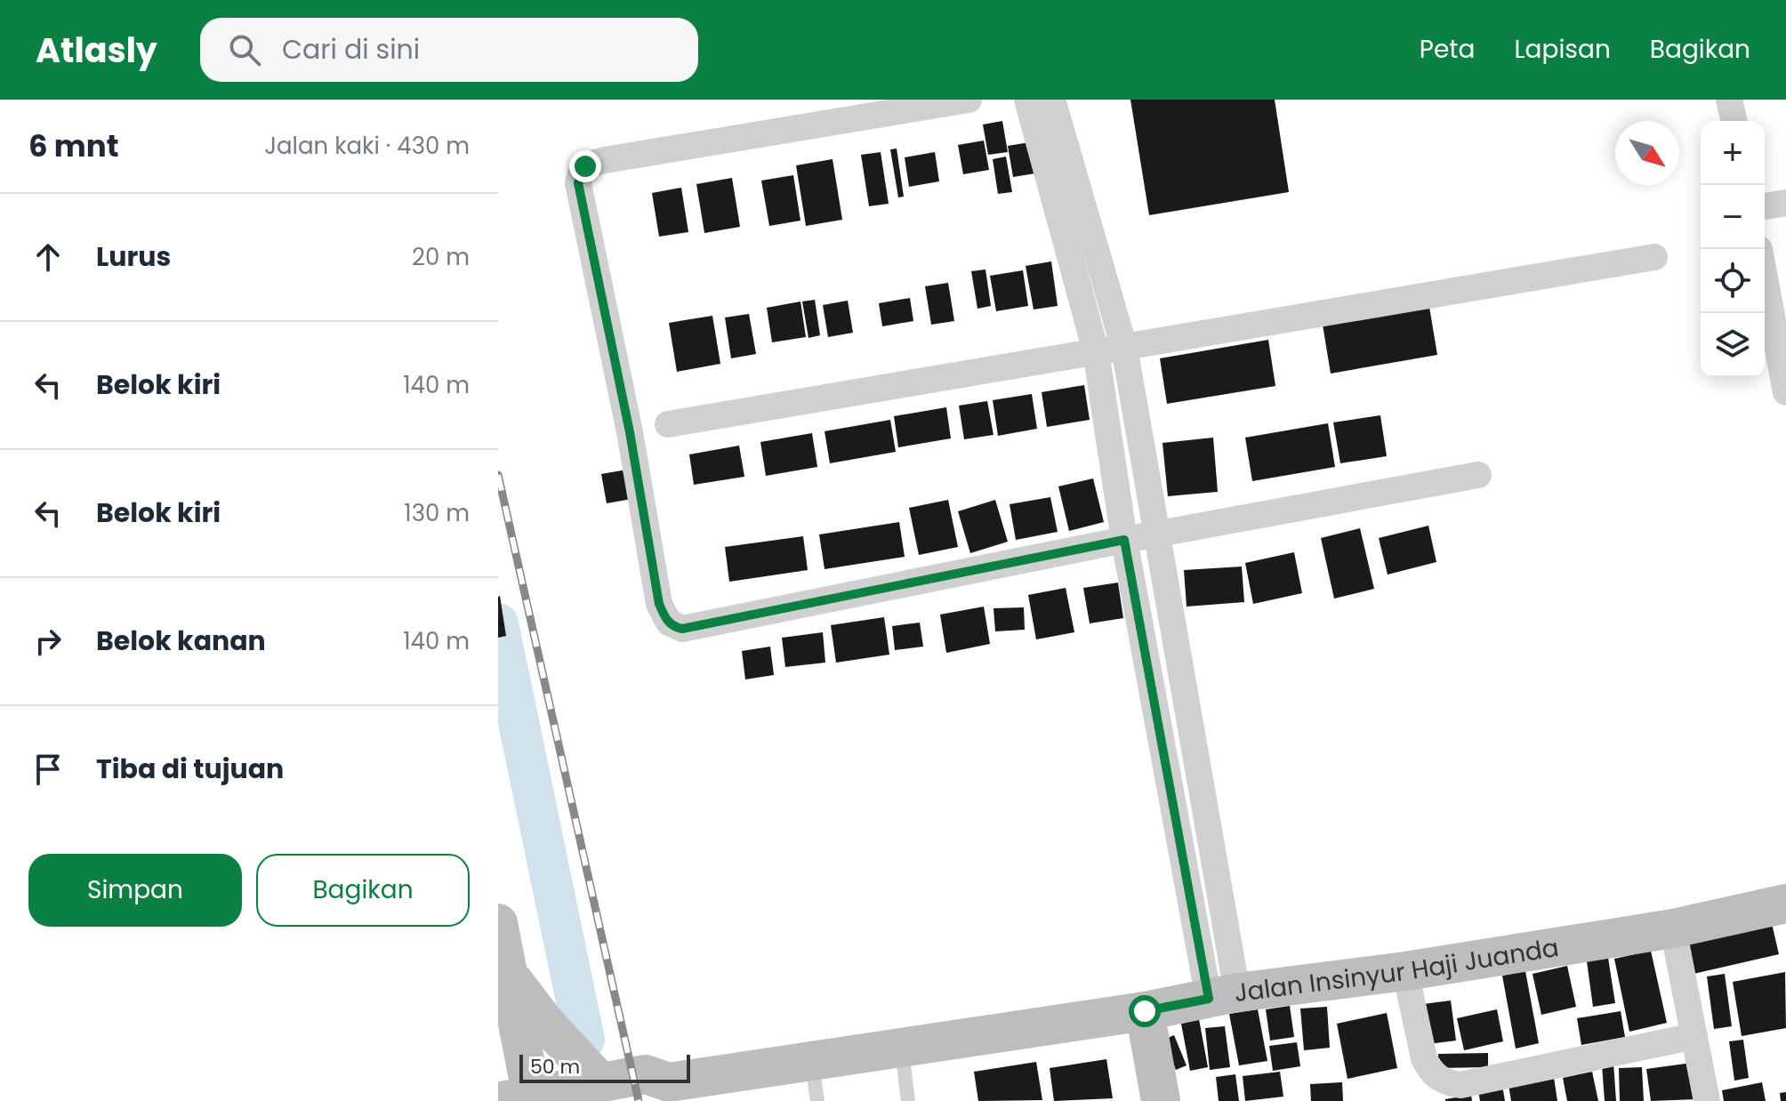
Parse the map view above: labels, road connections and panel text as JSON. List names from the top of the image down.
{
  "streets": {
    "street": ["Jalan Insinyur Haji Juanda"]
  },
  "scale_bar": "50 m",
  "north": "bottom right",
  "page": {
    "header": "Atlasly",
    "search": "Cari di sini",
    "nav": ["Peta", "Lapisan", "Bagikan"],
    "heading": ["6 mnt", "Jalan kaki · 430 m"],
    "map_buttons": ["+", "−"],
    "list": [
      ["Lurus", "20 m"],
      ["Belok kiri", "140 m"],
      ["Belok kiri", "130 m"],
      ["Belok kanan", "140 m"],
      "Tiba di tujuan"
    ],
    "buttons": ["Simpan", "Bagikan"],
    "scale": "50 m"
  }
}
